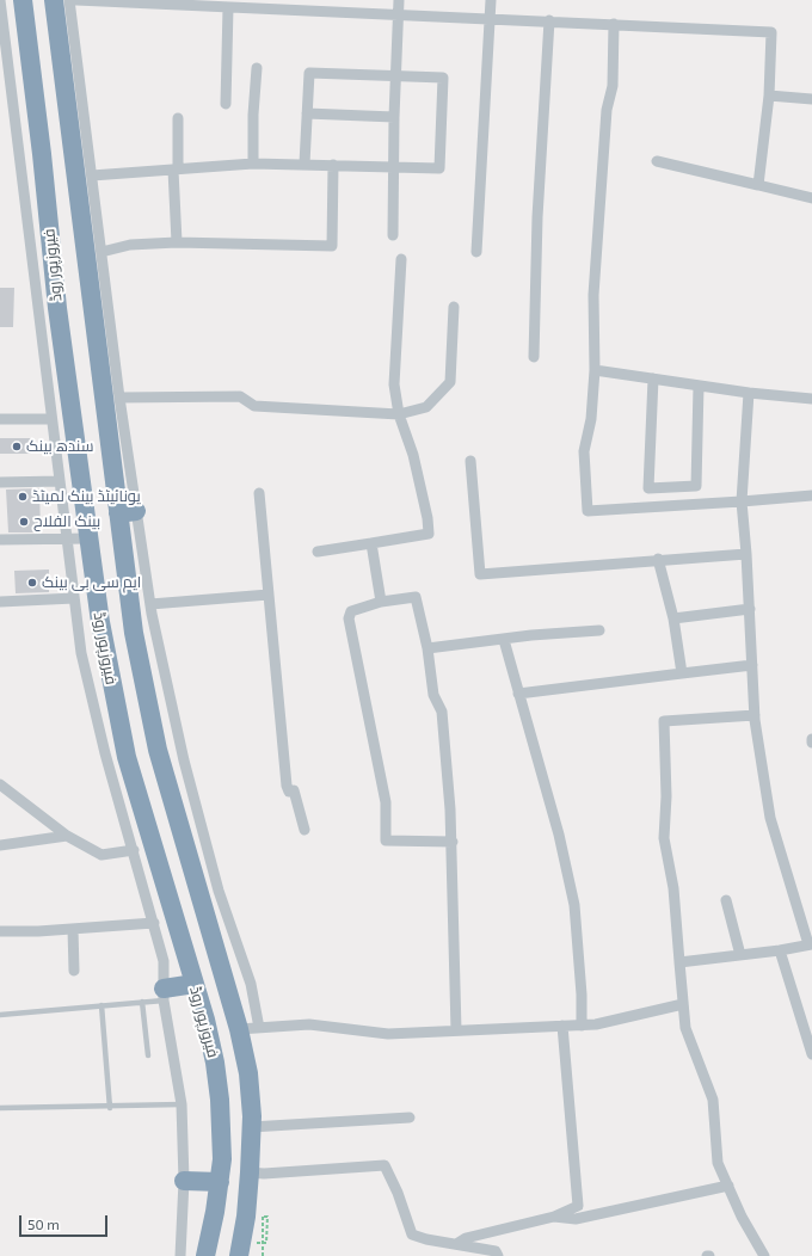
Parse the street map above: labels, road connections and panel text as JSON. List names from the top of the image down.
{
  "streets": {
    "highway": ["فیروزپور روڈ"]
  },
  "places": [
    "سندھ بینک",
    "یونائیٹڈ بینک لمیٹڈ",
    "بینک الفلاح",
    "ایم سی بی بینک"
  ],
  "scale_bar": "50 m"
}
